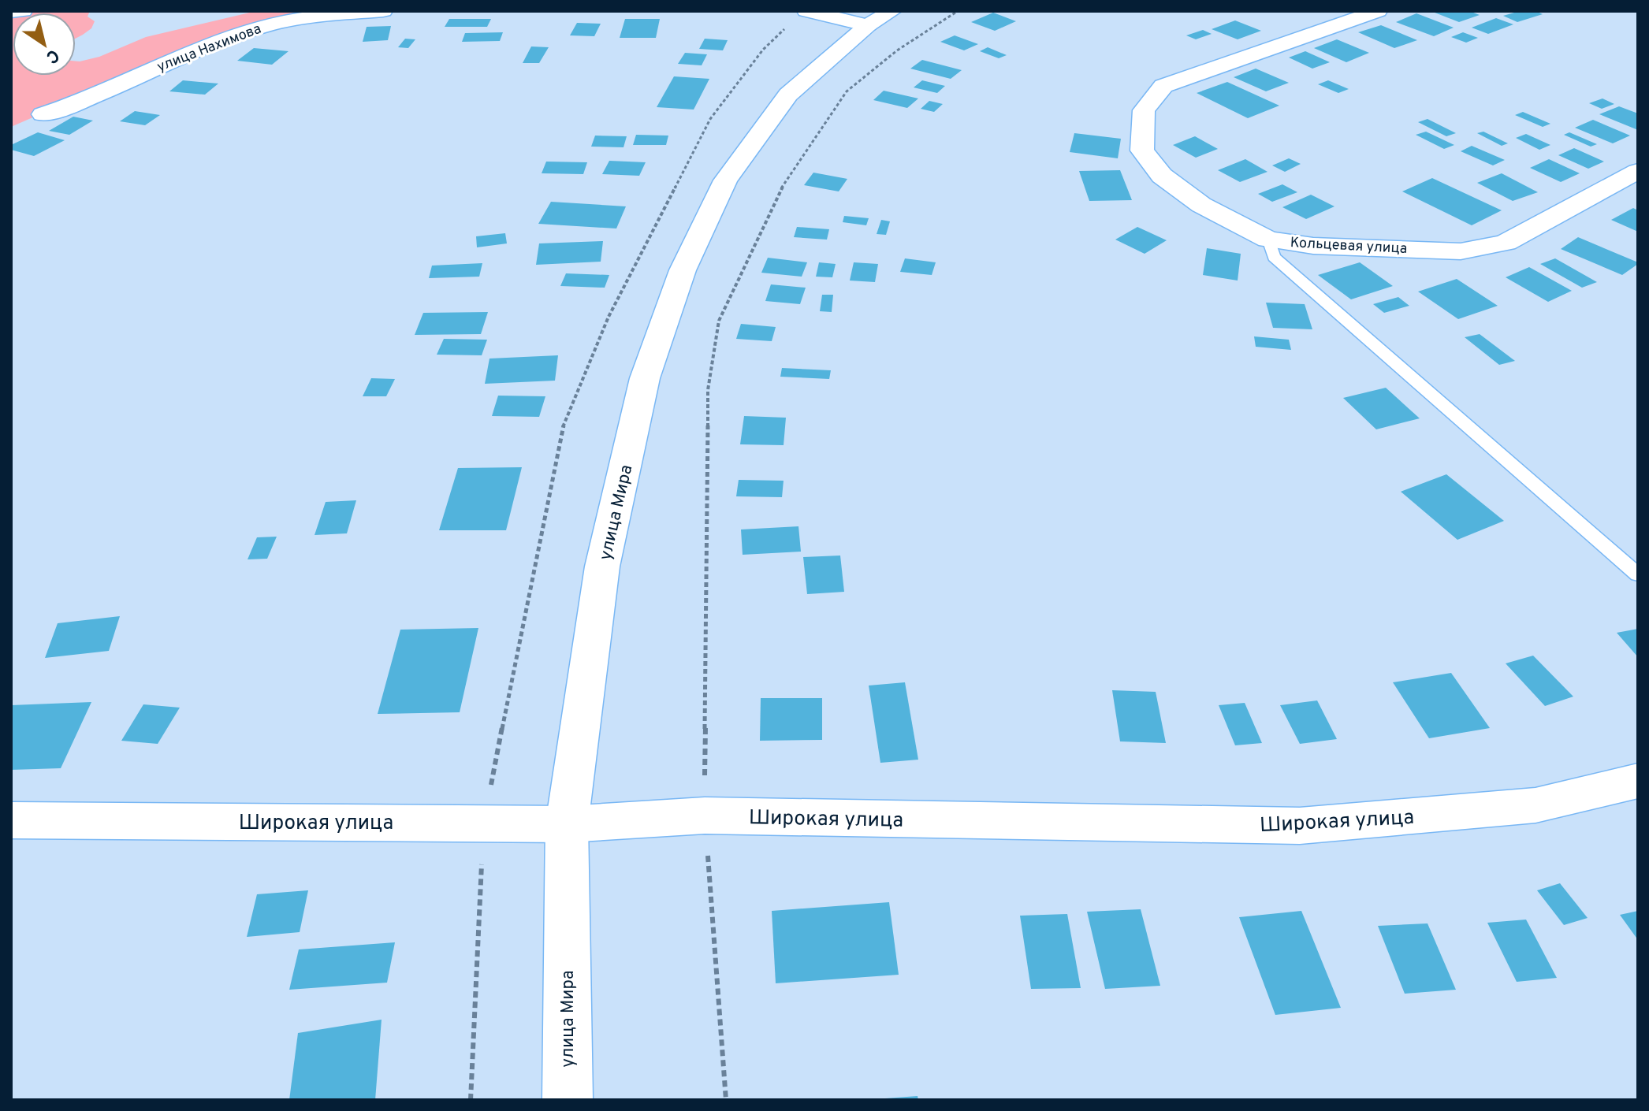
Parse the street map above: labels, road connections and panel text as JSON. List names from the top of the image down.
{
  "streets": {
    "main road": [
      "улица Нахимова",
      "Кольцевая улица",
      "улица Мира",
      "Широкая улица"
    ]
  },
  "crossings": [
    ["улица Мира", "Широкая улица"]
  ],
  "north": "bottom right"
}
